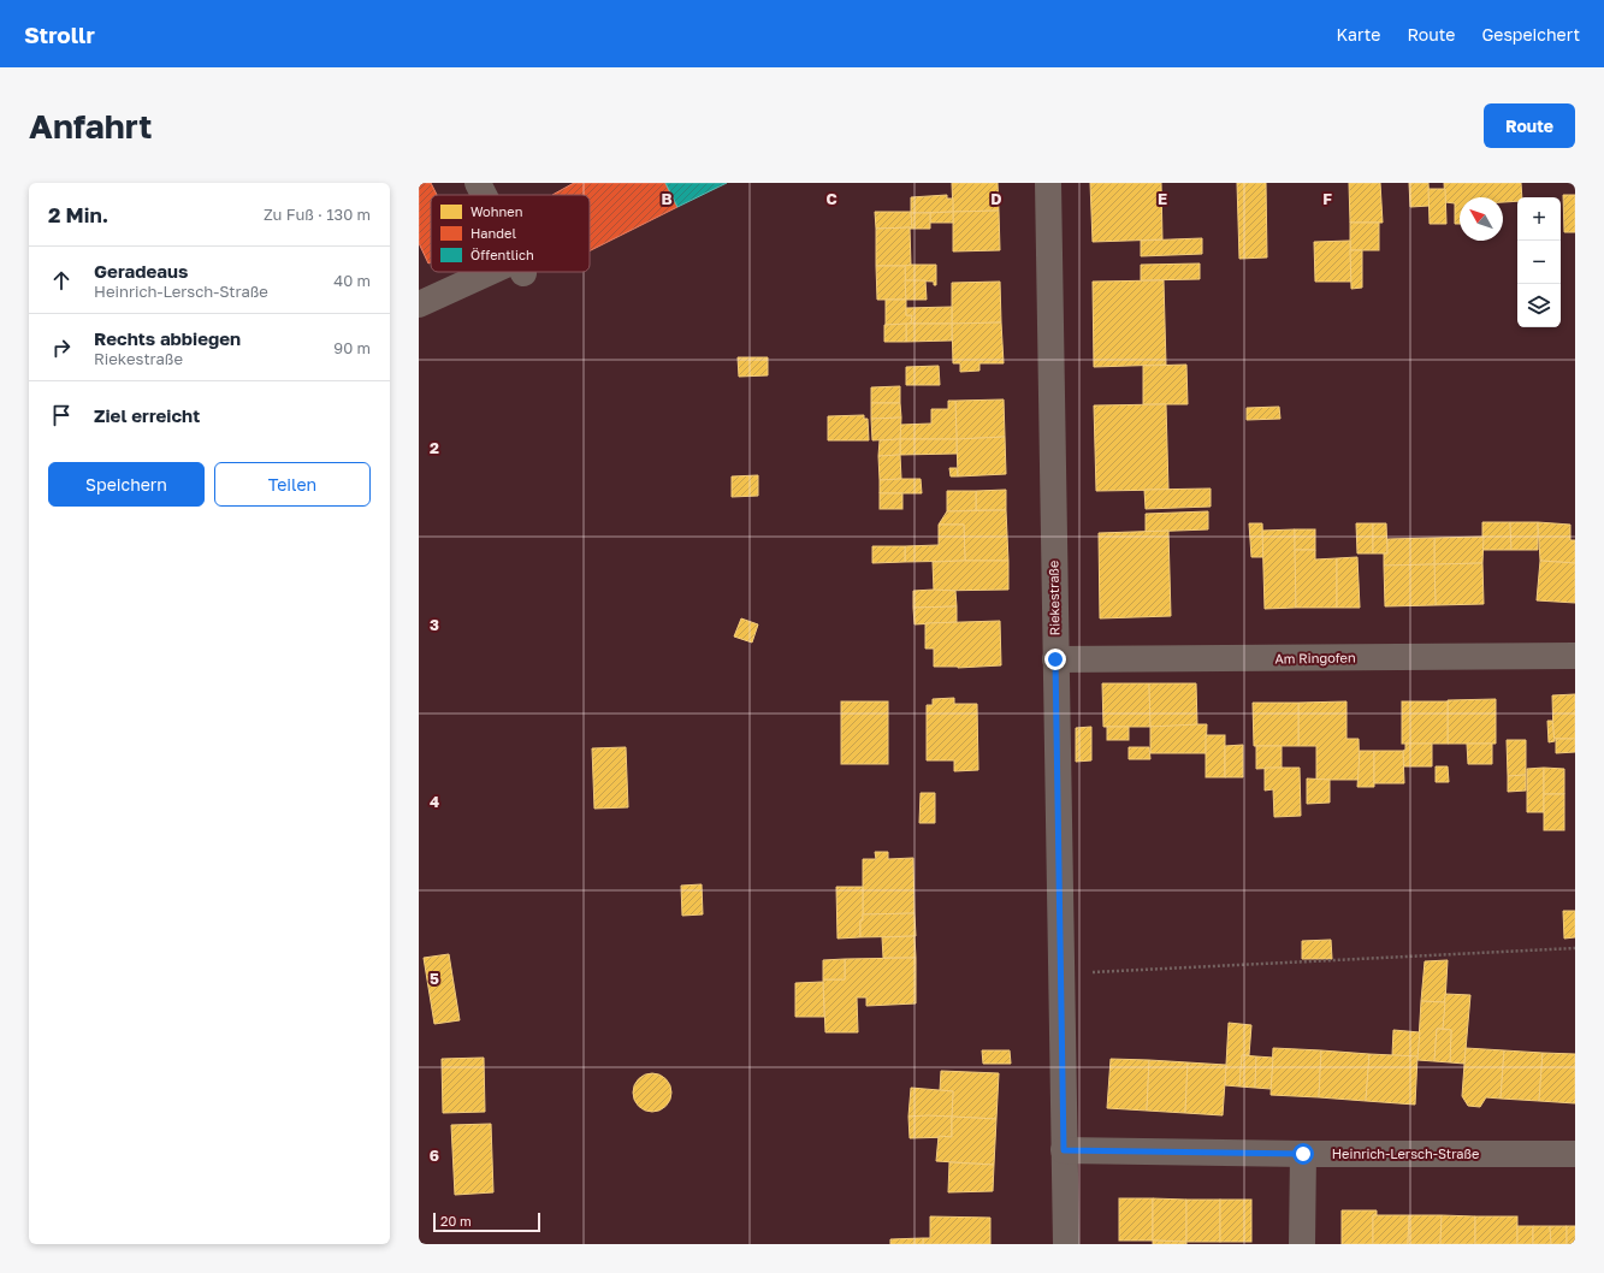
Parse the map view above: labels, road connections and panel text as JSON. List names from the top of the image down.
{
  "streets": {
    "street": ["Riekestraße", "Am Ringofen", "Heinrich-Lersch-Straße"]
  },
  "crossings": [
    ["Riekestraße", "Am Ringofen"],
    ["Riekestraße", "Heinrich-Lersch-Straße"]
  ],
  "legend": ["Wohnen", "Handel", "Öffentlich"],
  "scale_bar": "20 m",
  "north": "top left",
  "page": {
    "header": "Strollr",
    "nav": ["Karte", "Route", "Gespeichert"],
    "buttons": [
      "Route",
      ["Speichern", "Teilen"]
    ],
    "title": "Anfahrt",
    "heading": ["2 Min.", "Zu Fuß · 130 m"],
    "map_buttons": ["+", "−"],
    "list": [
      ["Geradeaus", "Heinrich-Lersch-Straße", "40 m"],
      ["Rechts abbiegen", "Riekestraße", "90 m"],
      "Ziel erreicht"
    ],
    "scale": "20 m"
  },
  "grid": {
    "columns": [
      "B",
      "C",
      "D",
      "E",
      "F"
    ],
    "rows": [
      "2",
      "3",
      "4",
      "5",
      "6"
    ]
  }
}
